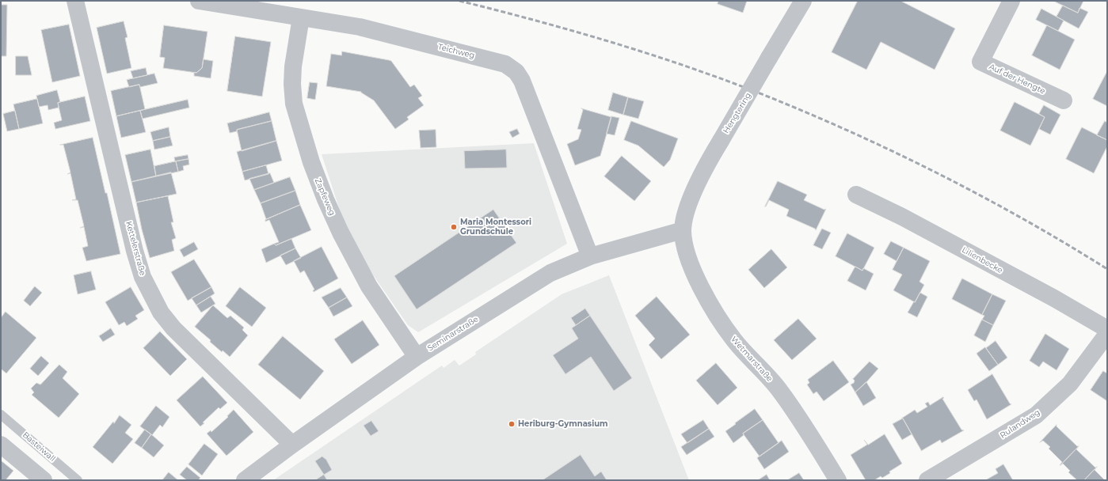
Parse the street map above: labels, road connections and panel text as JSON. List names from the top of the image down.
{
  "streets": {
    "street": [
      "Teichweg",
      "Auf der Hengte",
      "Hengtering",
      "Zapfeweg",
      "Kettelerstraße",
      "Lilienbecke",
      "Seminarstraße",
      "Wetmarstraße",
      "Rulandweg"
    ],
    "lane": ["Basteiwall"]
  },
  "crossings": [
    ["Teichweg", "Zapfeweg"],
    ["Teichweg", "Seminarstraße"],
    ["Hengtering", "Seminarstraße"],
    ["Hengtering", "Wetmarstraße"],
    ["Zapfeweg", "Seminarstraße"],
    ["Kettelerstraße", "Seminarstraße"],
    ["Seminarstraße", "Wetmarstraße"]
  ],
  "places": ["Maria Montessori Grundschule", "Heriburg-Gymnasium"]
}
